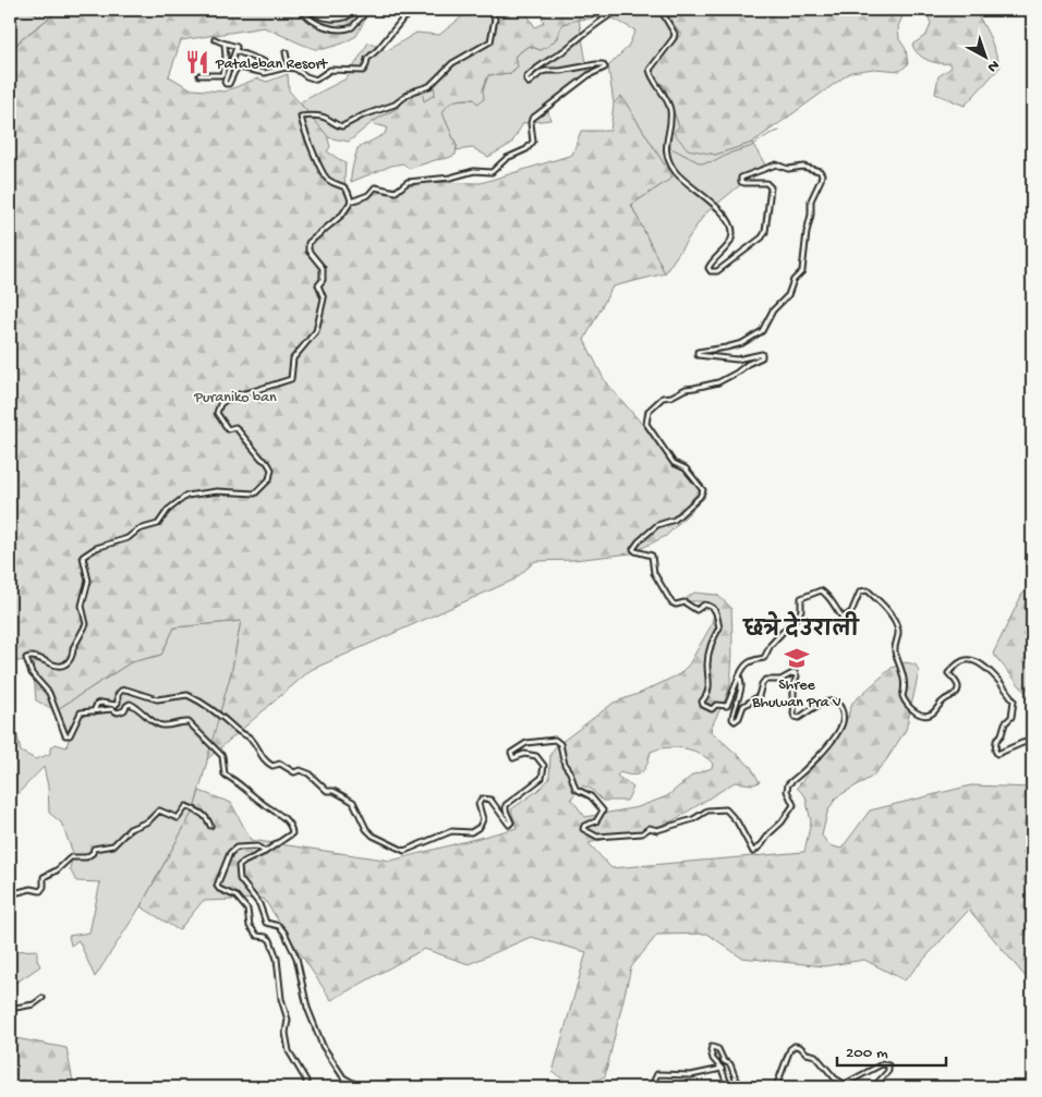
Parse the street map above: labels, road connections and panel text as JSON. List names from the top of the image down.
{
  "districts": ["छत्रे देउराली"],
  "parks": ["Puraniko ban"],
  "places": {
    "restaurant": ["Pataleban Resort"],
    "school or university": ["Shree Bhuwan Pra V"]
  },
  "scale_bar": "200 m",
  "north": "bottom right"
}
